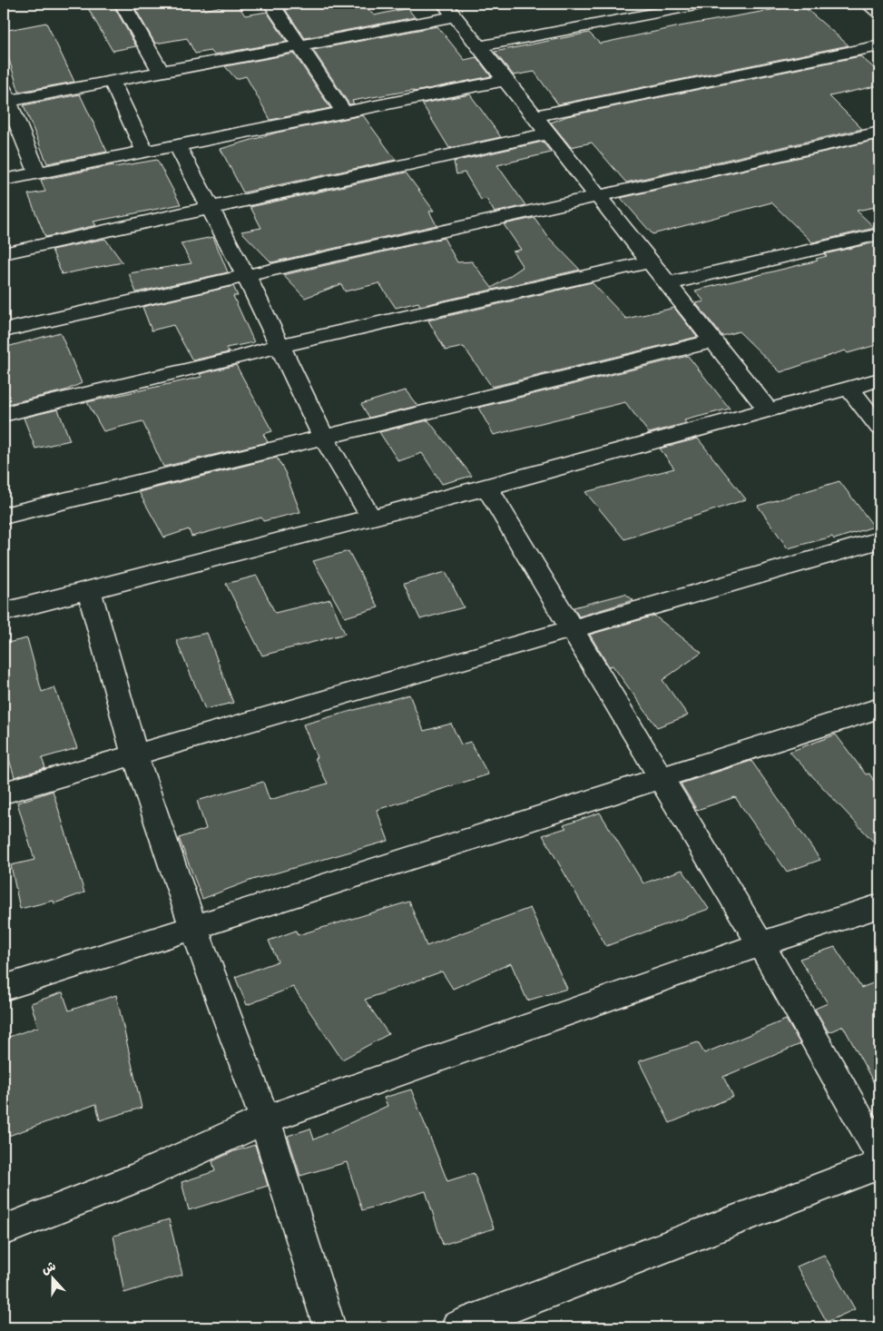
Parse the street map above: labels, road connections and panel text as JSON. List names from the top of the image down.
{
  "north": "top"
}
